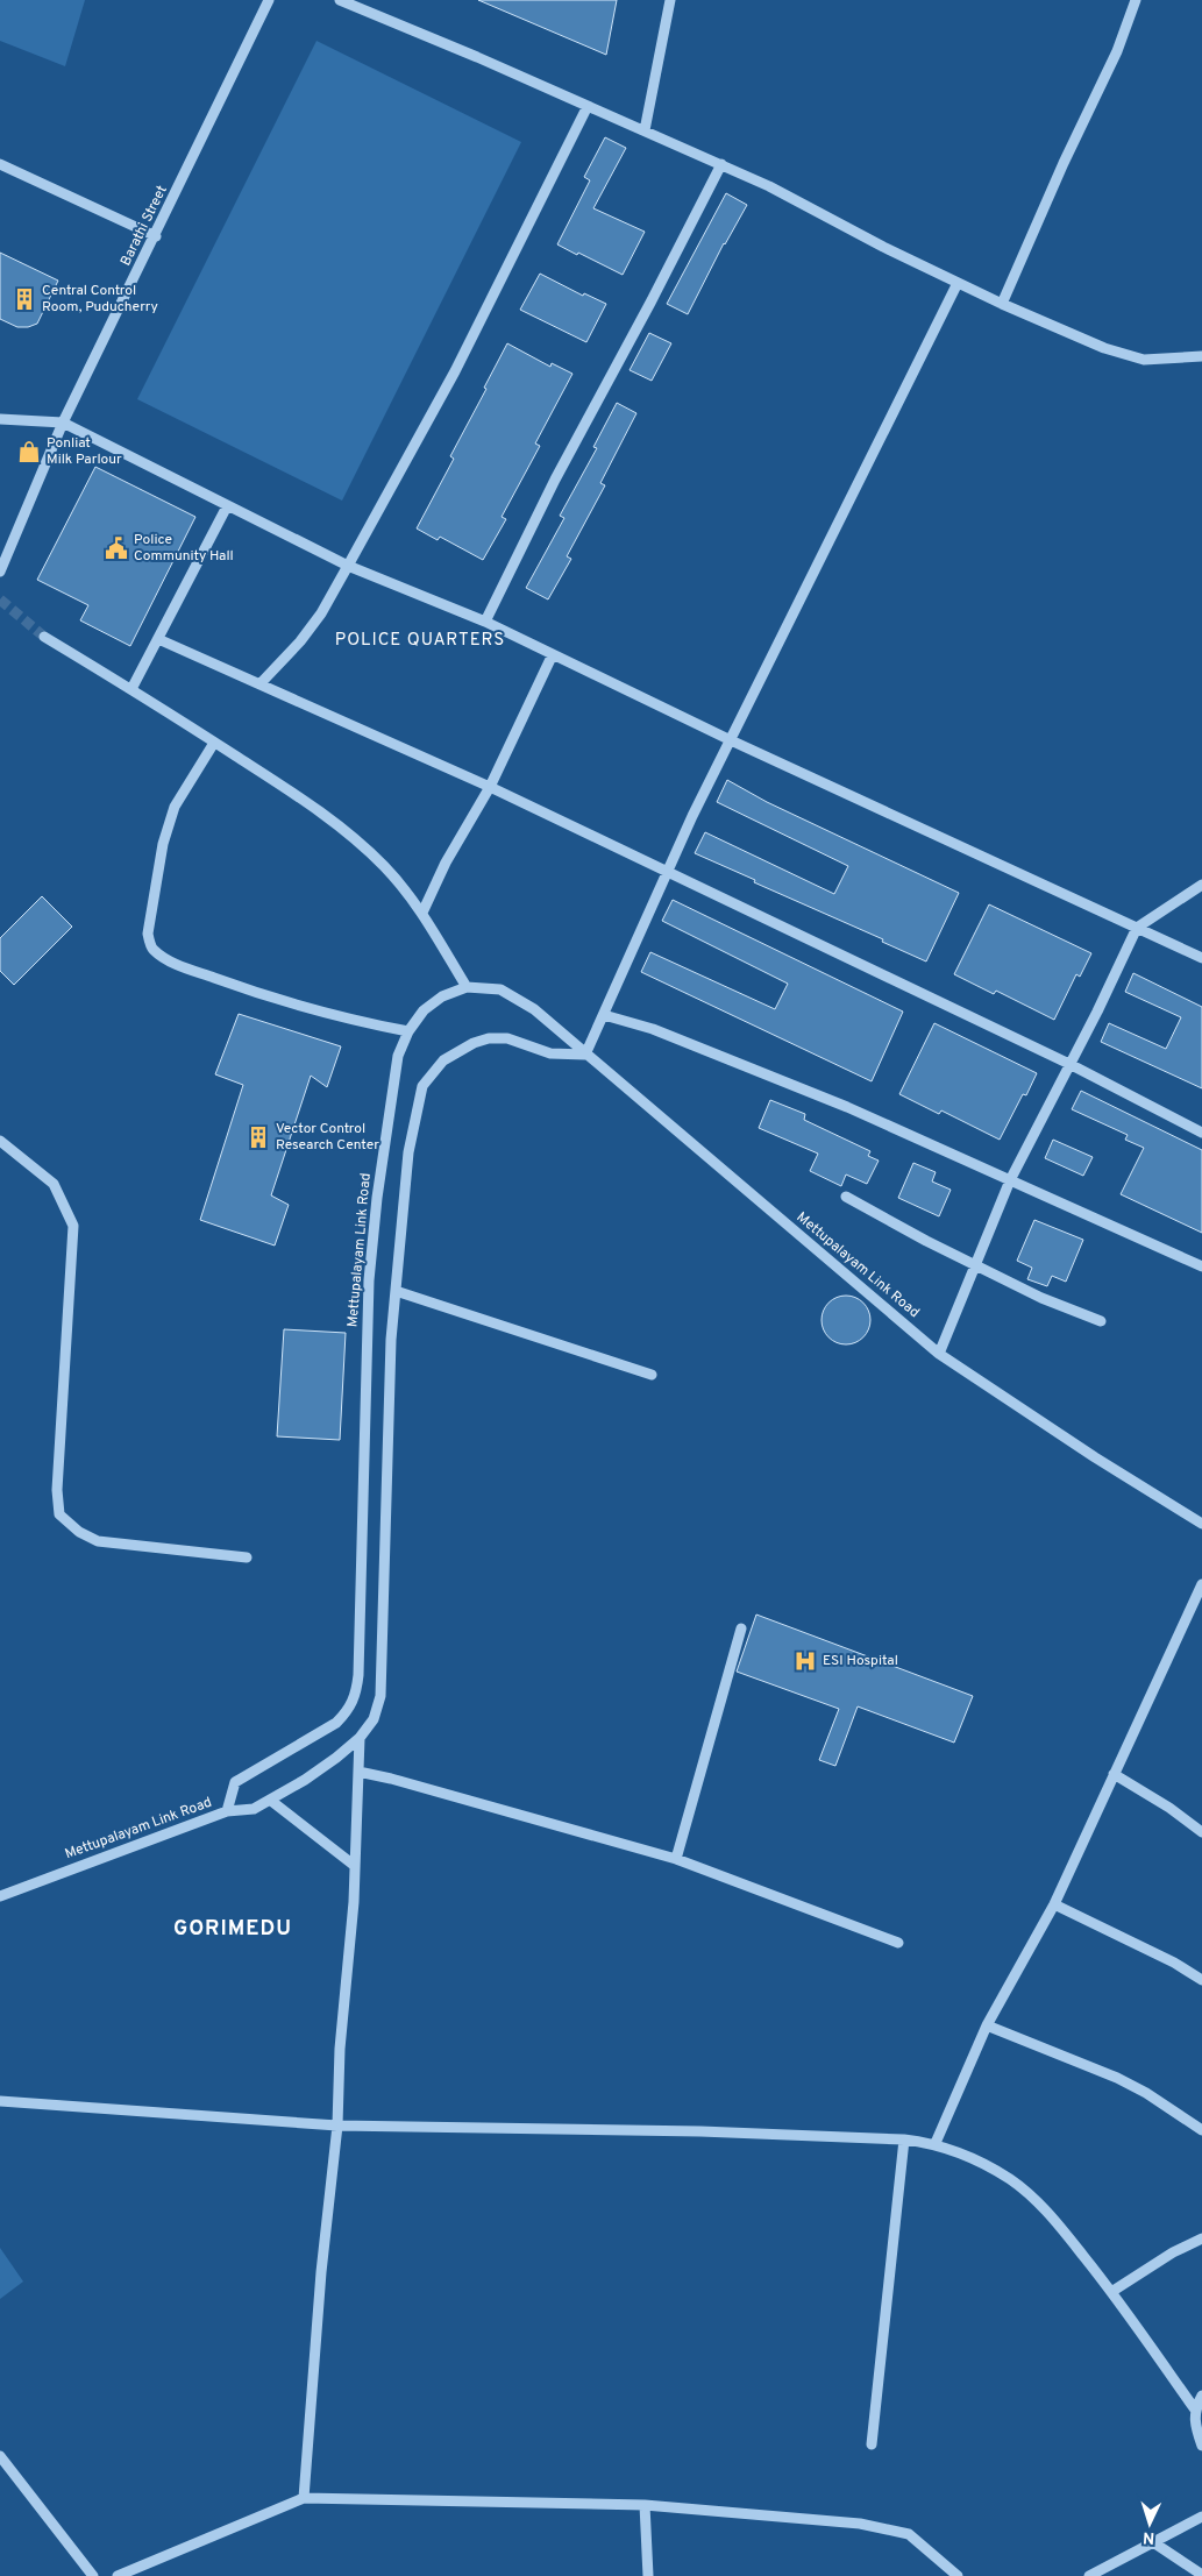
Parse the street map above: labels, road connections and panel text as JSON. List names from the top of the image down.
{
  "streets": {
    "street": ["Barathi Street", "Mettupalayam Link Road"]
  },
  "districts": ["POLICE QUARTERS", "GORIMEDU"],
  "places": {
    "building": ["Central Control Room, Puducherry", "Vector Control Research Center"],
    "shop": ["Ponliat Milk Parlour"],
    "public building": ["Police Community Hall"],
    "hospital": ["ESI Hospital"]
  },
  "north": "bottom"
}
